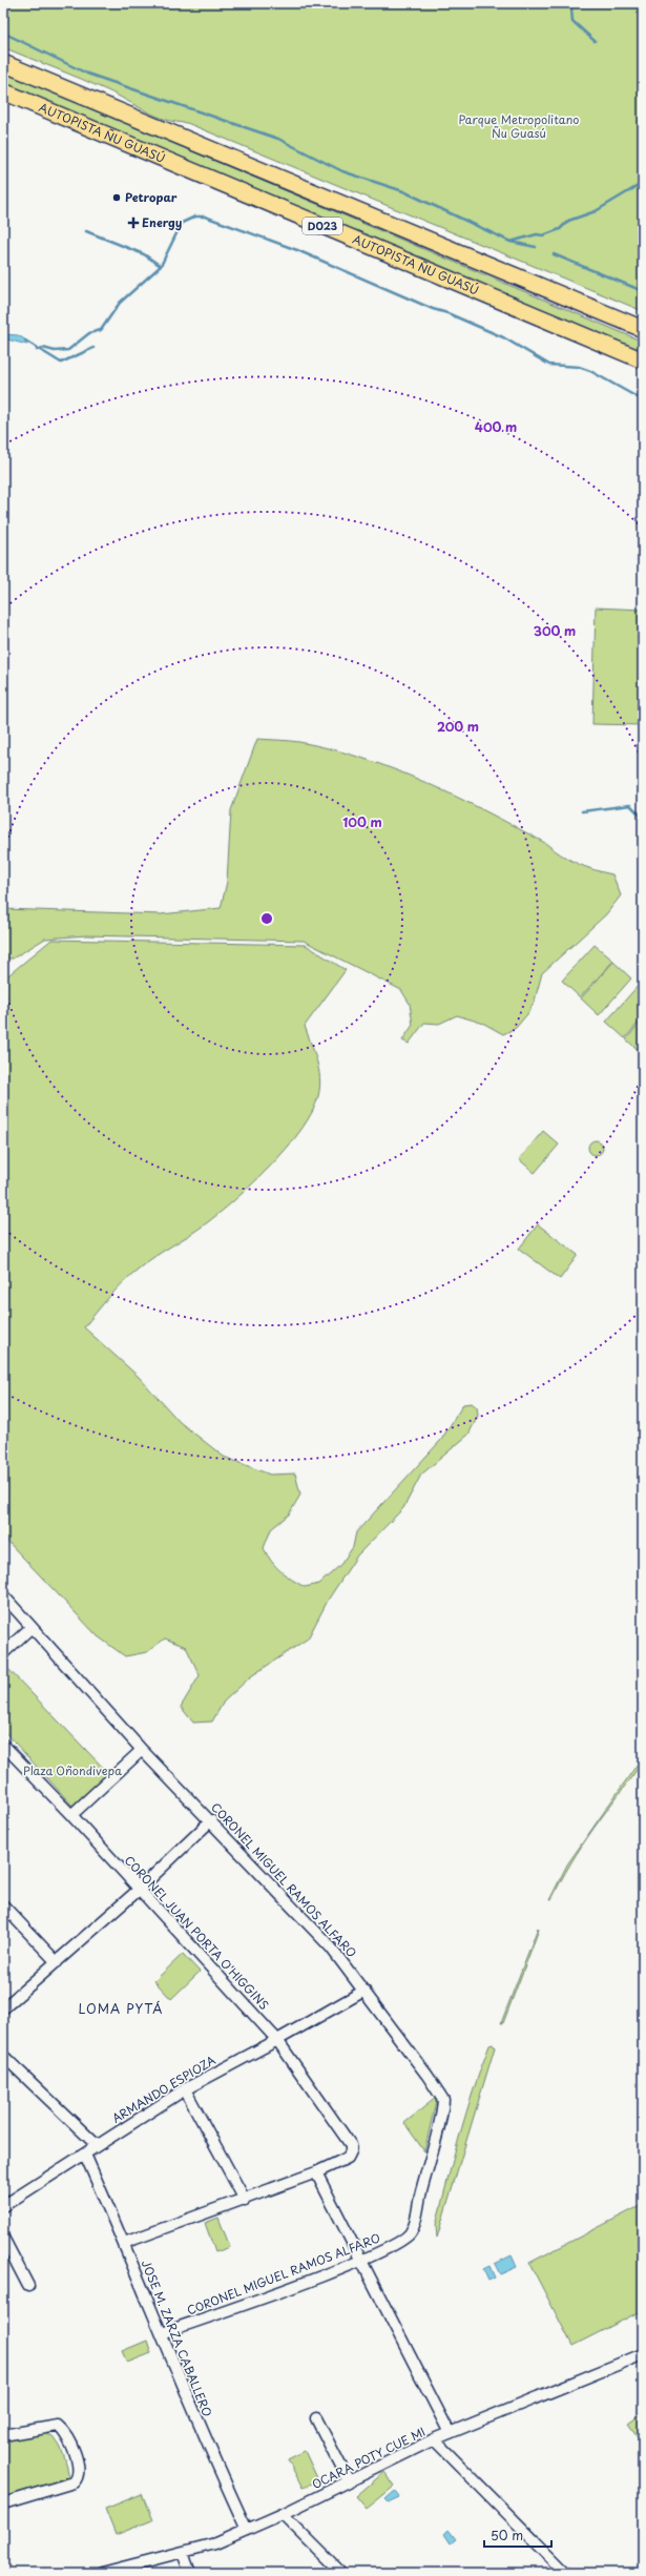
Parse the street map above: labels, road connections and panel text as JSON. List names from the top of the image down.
{
  "streets": {
    "highway": ["AUTOPISTA ÑU GUASÚ", "D023"],
    "street": [
      "CORONEL MIGUEL RAMOS ALFARO",
      "CORONEL JUAN PORTA O'HIGGINS",
      "ARMANDO ESPIOZA",
      "JOSE M. ZARZA CABALLERO",
      "OCARA POTY CUE MI"
    ]
  },
  "crossings": [
    ["CORONEL MIGUEL RAMOS ALFARO", "ARMANDO ESPIOZA"],
    ["CORONEL MIGUEL RAMOS ALFARO", "JOSE M. ZARZA CABALLERO"],
    ["CORONEL JUAN PORTA O'HIGGINS", "ARMANDO ESPIOZA"],
    ["ARMANDO ESPIOZA", "JOSE M. ZARZA CABALLERO"],
    ["JOSE M. ZARZA CABALLERO", "OCARA POTY CUE MI"]
  ],
  "districts": ["LOMA PYTÁ"],
  "parks": ["Parque Metropolitano Ñu Guasú", "Plaza Oñondivepa"],
  "places": {
    "other": ["Petropar"],
    "health": ["Energy"]
  },
  "scale_bar": "50 m",
  "rings": [
    "400 m",
    "300 m",
    "200 m",
    "100 m"
  ]
}
